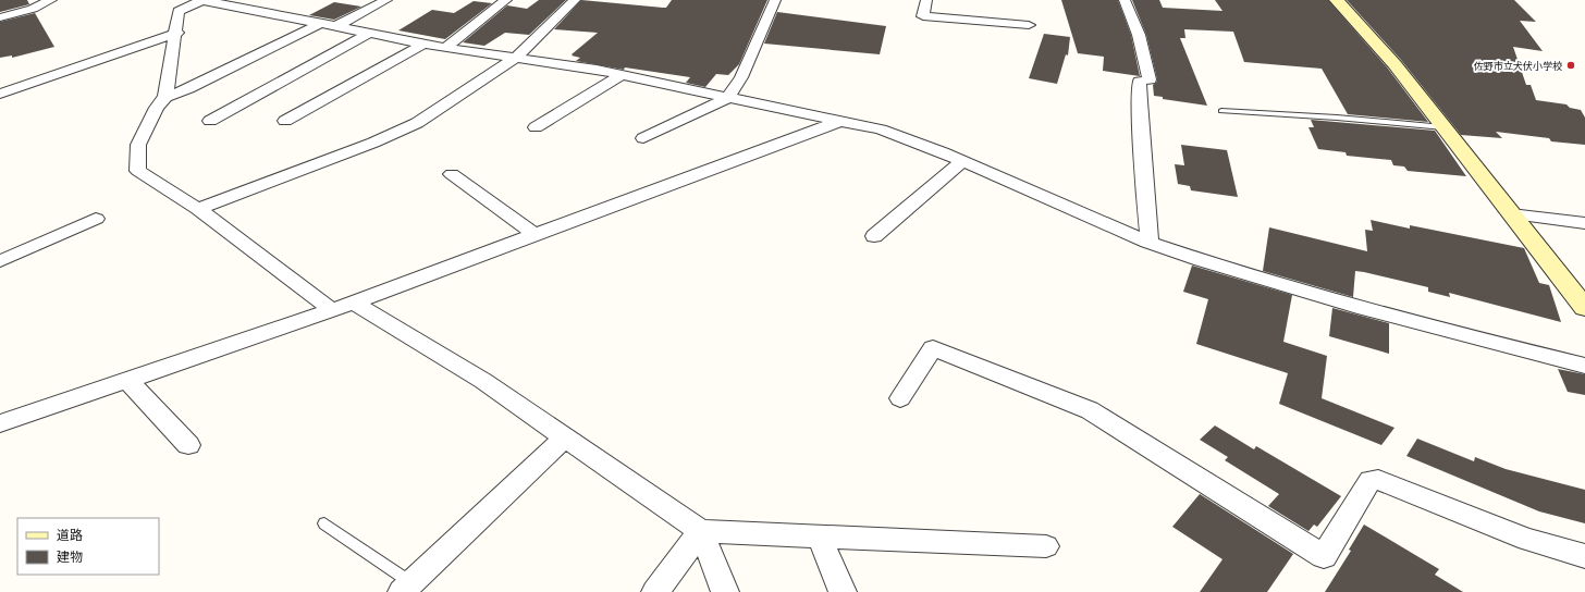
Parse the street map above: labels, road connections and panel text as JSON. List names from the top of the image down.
{
  "places": ["佐野市立犬伏小学校"],
  "legend": ["道路", "建物"]
}
